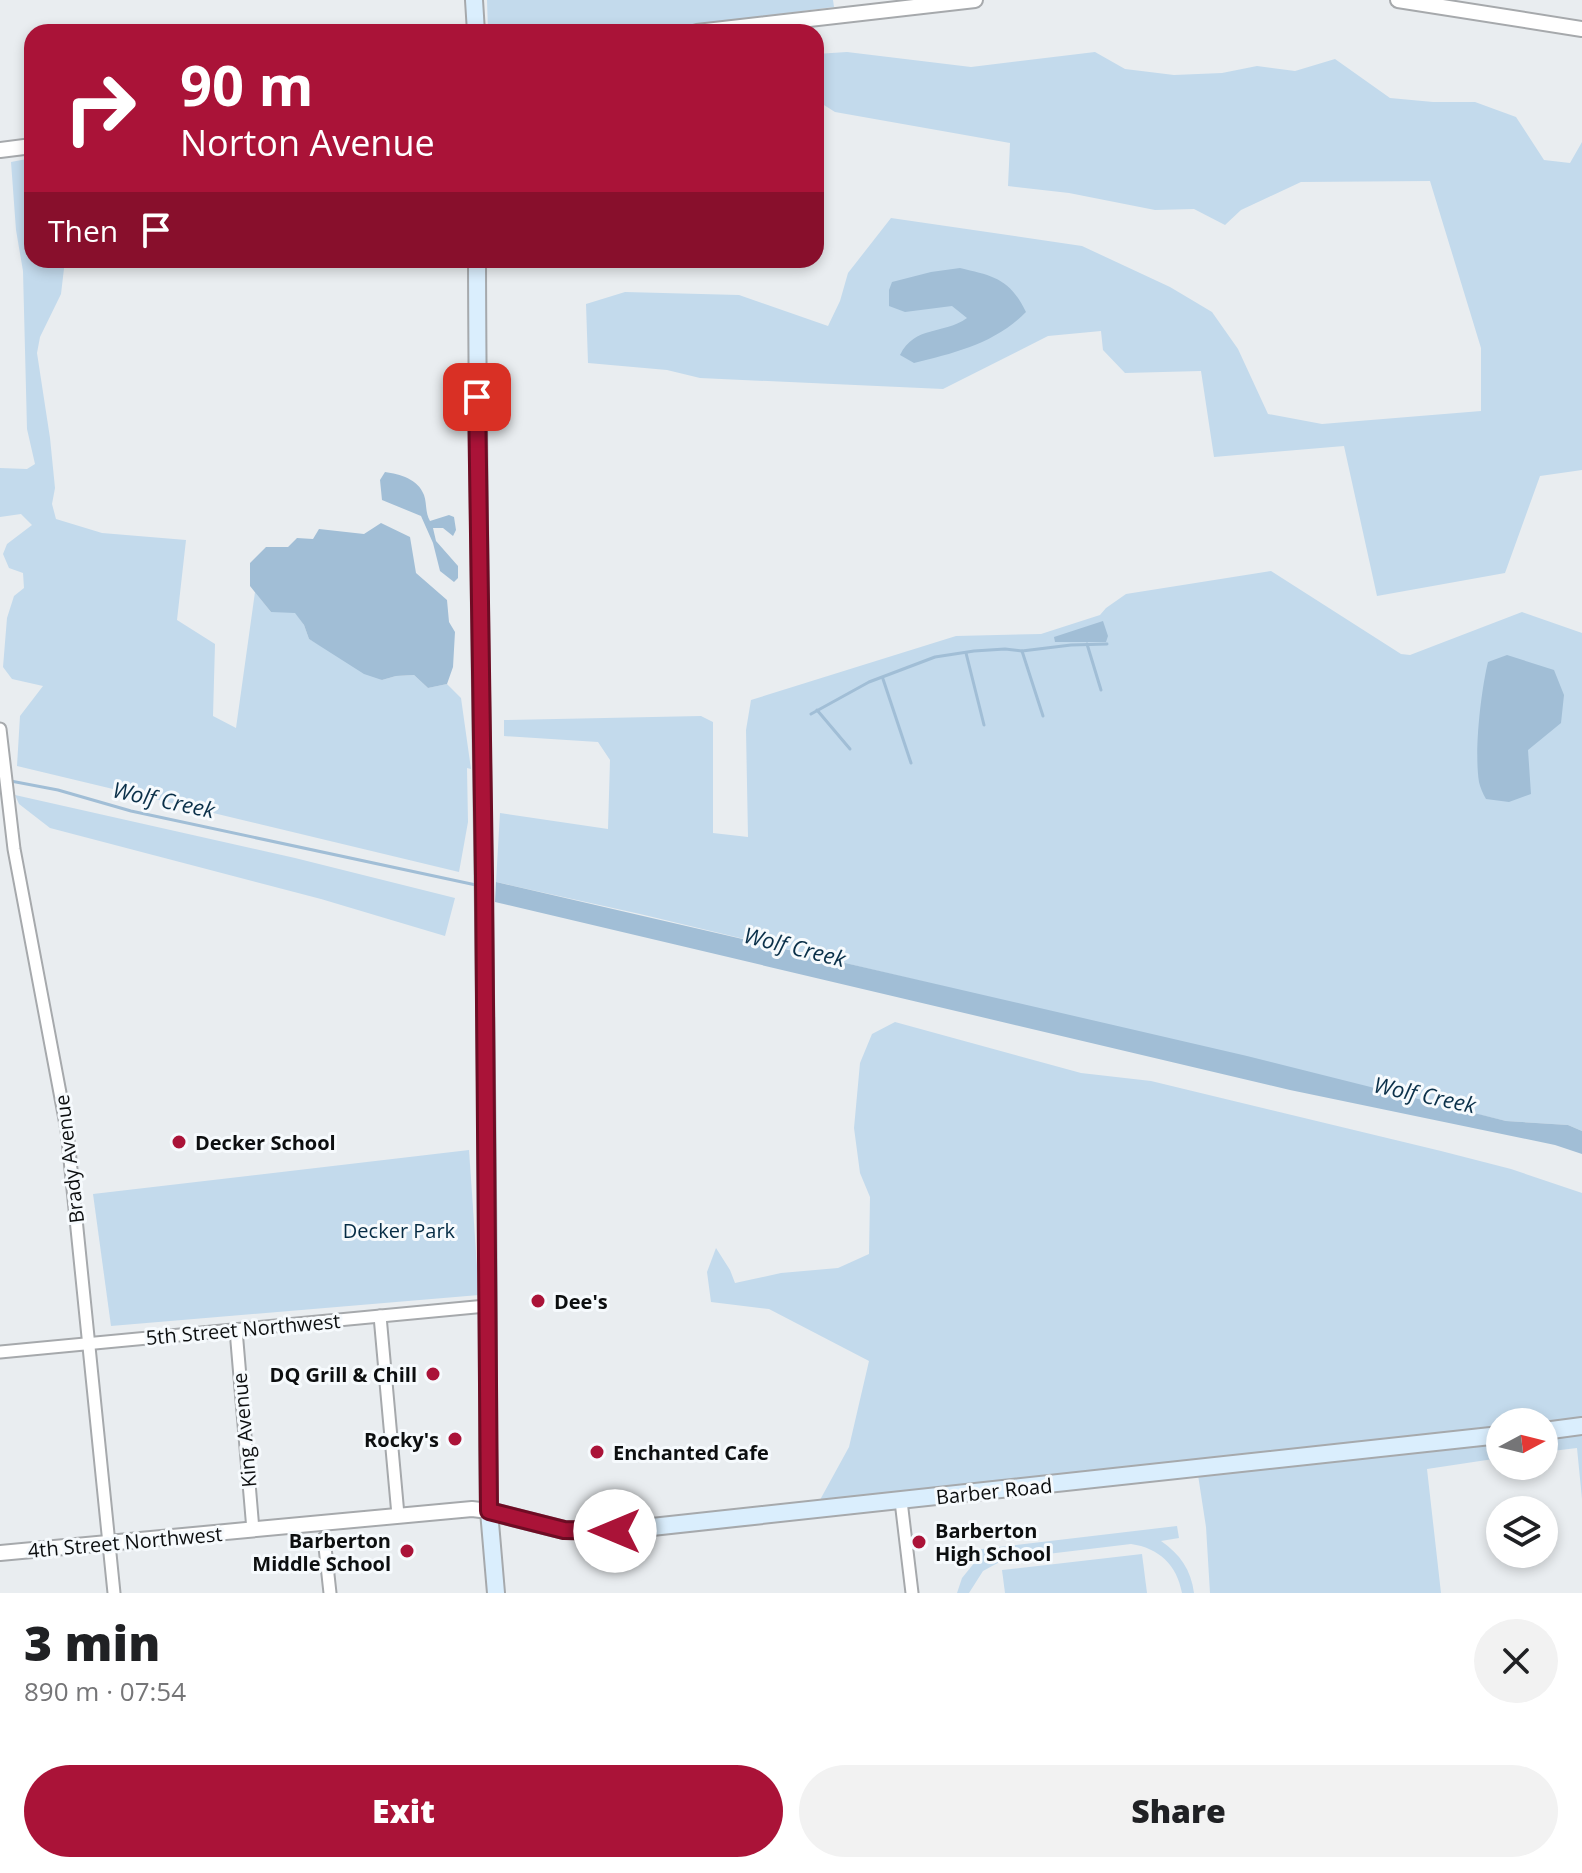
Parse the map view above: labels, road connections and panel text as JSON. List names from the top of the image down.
{
  "streets": {
    "main road": ["Barber Road"],
    "street": [
      "Brady Avenue",
      "5th Street Northwest",
      "King Avenue",
      "4th Street Northwest"
    ]
  },
  "crossings": [
    ["Brady Avenue", "5th Street Northwest"],
    ["Brady Avenue", "4th Street Northwest"],
    ["5th Street Northwest", "King Avenue"],
    ["King Avenue", "4th Street Northwest"],
    ["Barber Road", "4th Street Northwest"]
  ],
  "water": ["Wolf Creek"],
  "parks": ["Decker Park"],
  "places": [
    "Decker School",
    "Dee's",
    "DQ Grill & Chill",
    "Rocky's",
    "Enchanted Cafe",
    "Barberton High School",
    "Barberton Middle School"
  ],
  "north": "right",
  "page": {
    "turn": ["90 m", "Norton Avenue"],
    "then": "Then",
    "heading": ["3 min", "890 m · 07:54"],
    "buttons": ["Exit", "Share"]
  }
}
